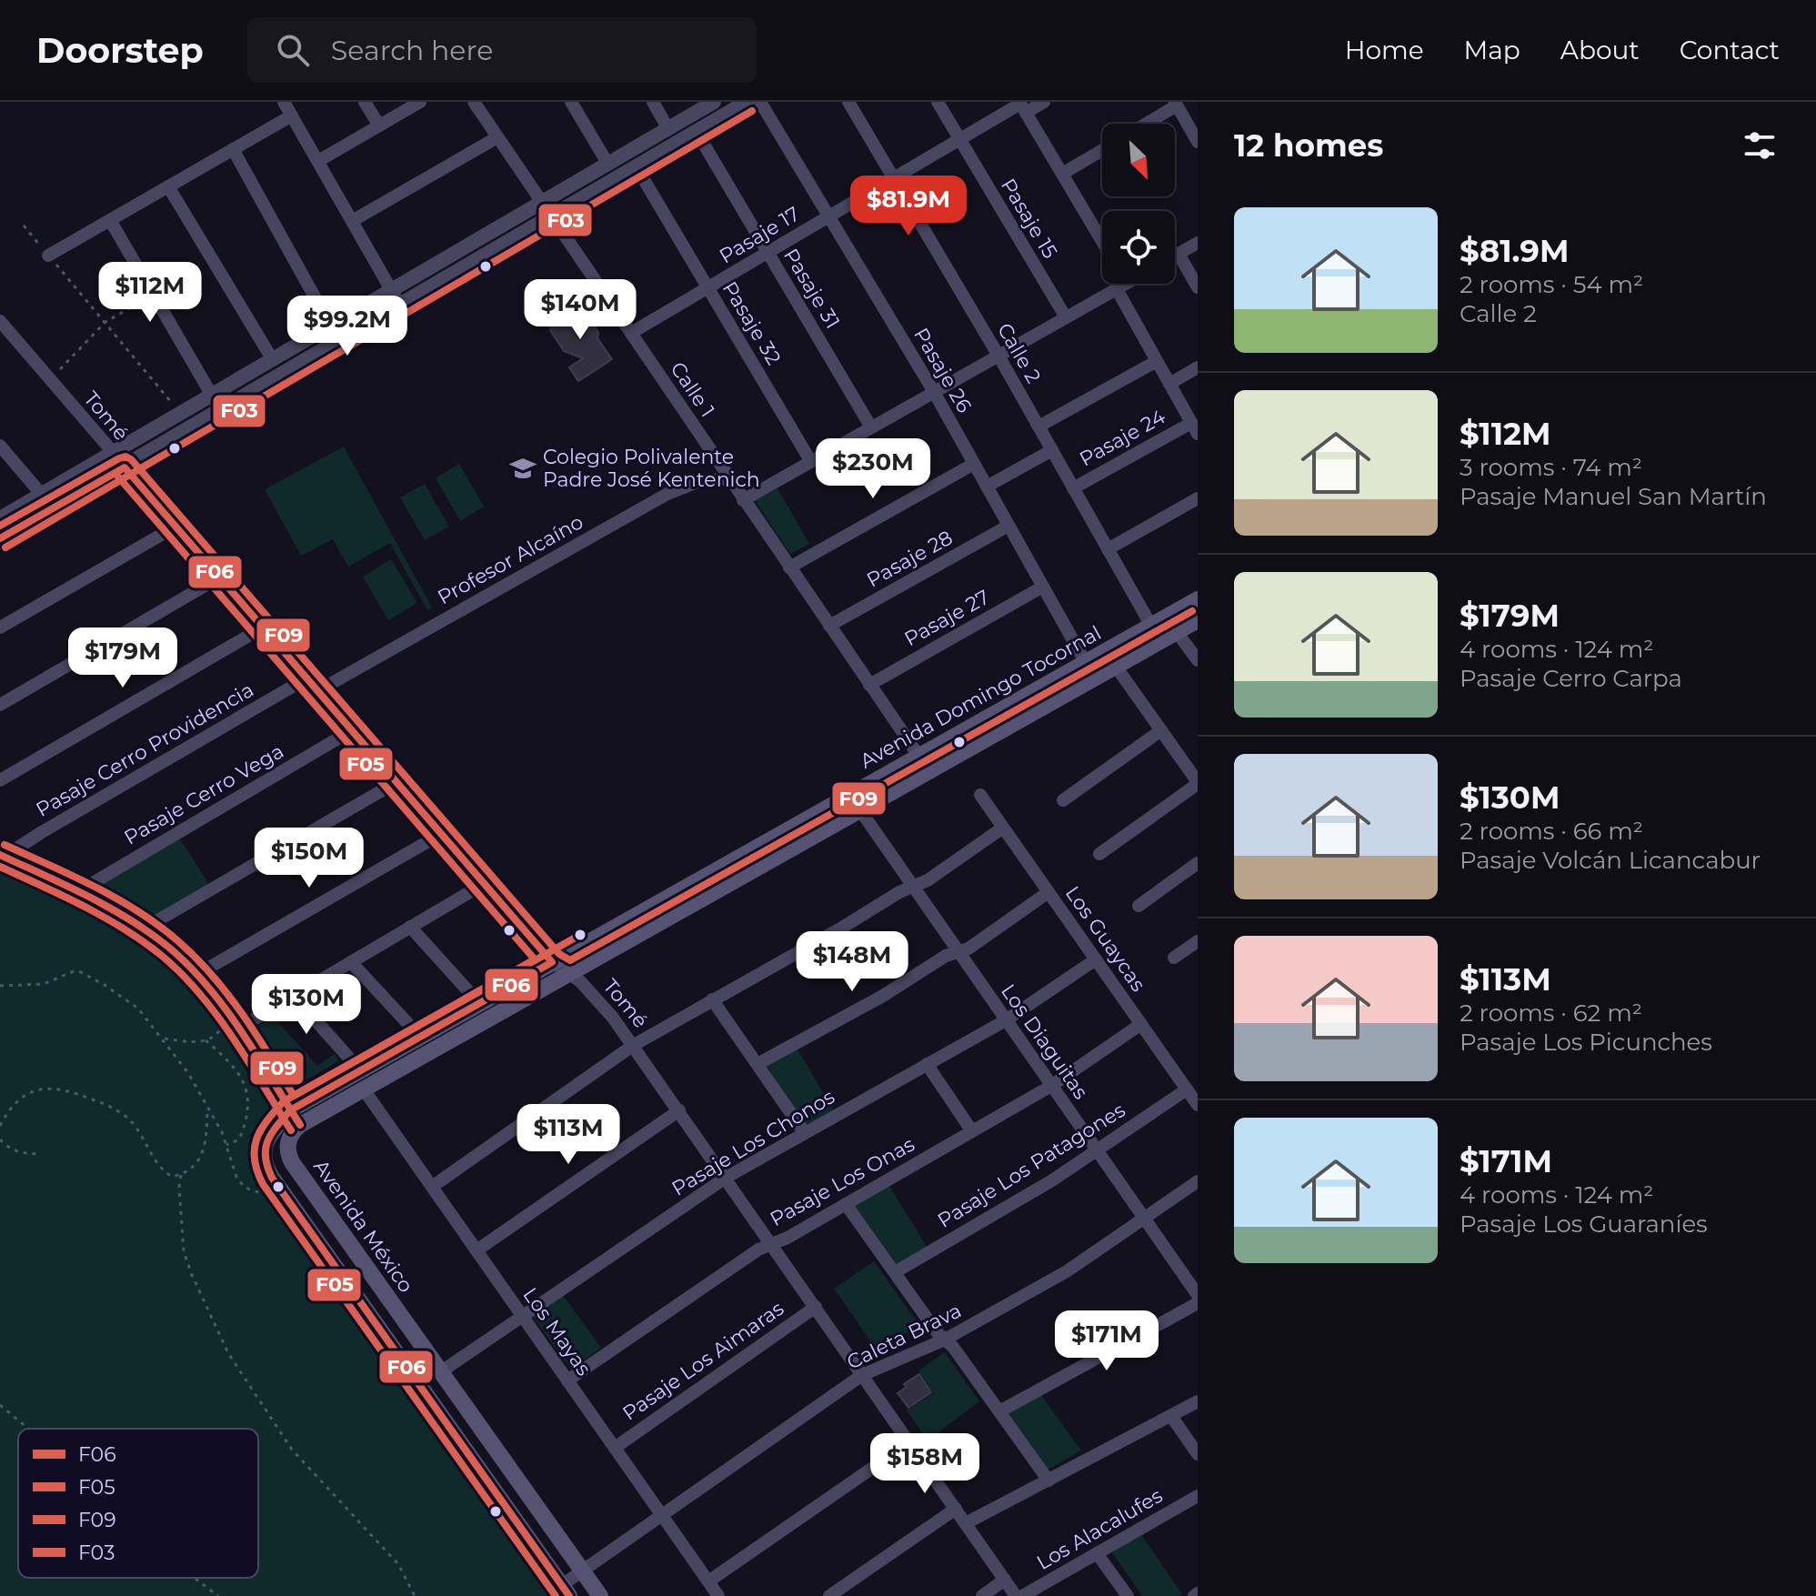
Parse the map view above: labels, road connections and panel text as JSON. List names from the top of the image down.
{
  "streets": {
    "main road": ["Avenida Domingo Tocornal", "Avenida México"],
    "street": [
      "Pasaje 15",
      "Pasaje 17",
      "Pasaje 31",
      "Pasaje 32",
      "Calle 2",
      "Pasaje 26",
      "Calle 1",
      "Tomé",
      "Pasaje 24",
      "Pasaje 28",
      "Profesor Alcaíno",
      "Pasaje 27",
      "Pasaje Cerro Providencia",
      "Pasaje Cerro Vega",
      "Los Guaycas",
      "Los Diaguitas",
      "Pasaje Los Chonos",
      "Pasaje Los Patagones",
      "Pasaje Los Onas",
      "Los Mayas",
      "Caleta Brava",
      "Pasaje Los Aimaras",
      "Los Alacalufes"
    ]
  },
  "crossings": [
    ["Pasaje 15", "Pasaje 17"],
    ["Pasaje 17", "Pasaje 31"],
    ["Pasaje 17", "Pasaje 32"],
    ["Pasaje 17", "Calle 2"],
    ["Pasaje 17", "Pasaje 26"],
    ["Pasaje 17", "Calle 1"],
    ["Calle 2", "Pasaje 24"],
    ["Calle 2", "Avenida Domingo Tocornal"],
    ["Pasaje 26", "Pasaje 28"],
    ["Pasaje 26", "Pasaje 27"],
    ["Pasaje 26", "Avenida Domingo Tocornal"],
    ["Calle 1", "Pasaje 28"],
    ["Calle 1", "Profesor Alcaíno"],
    ["Calle 1", "Pasaje 27"],
    ["Calle 1", "Avenida Domingo Tocornal"],
    ["Tomé", "Profesor Alcaíno"],
    ["Tomé", "Avenida Domingo Tocornal"],
    ["Tomé", "Pasaje Cerro Providencia"],
    ["Tomé", "Pasaje Cerro Vega"],
    ["Tomé", "Pasaje Los Chonos"],
    ["Tomé", "Pasaje Los Onas"],
    ["Tomé", "Caleta Brava"],
    ["Tomé", "Pasaje Los Aimaras"],
    ["Avenida Domingo Tocornal", "Los Diaguitas"],
    ["Avenida Domingo Tocornal", "Avenida México"],
    ["Avenida Domingo Tocornal", "Los Mayas"],
    ["Los Guaycas", "Pasaje Los Chonos"],
    ["Los Guaycas", "Pasaje Los Patagones"],
    ["Los Guaycas", "Pasaje Los Onas"],
    ["Los Diaguitas", "Pasaje Los Chonos"],
    ["Los Diaguitas", "Pasaje Los Patagones"],
    ["Los Diaguitas", "Pasaje Los Onas"],
    ["Los Diaguitas", "Caleta Brava"],
    ["Pasaje Los Chonos", "Avenida México"],
    ["Pasaje Los Chonos", "Los Mayas"],
    ["Pasaje Los Onas", "Los Mayas"],
    ["Avenida México", "Caleta Brava"],
    ["Los Mayas", "Caleta Brava"],
    ["Los Mayas", "Pasaje Los Aimaras"]
  ],
  "places": {
    "school or university": ["Colegio Polivalente Padre José Kentenich"]
  },
  "lines": [
    "transit line F03",
    "transit line F09",
    "transit line F06",
    "transit line F05"
  ],
  "legend": [
    "F06",
    "F05",
    "F09",
    "F03"
  ],
  "north": "bottom right",
  "page": {
    "header": "Doorstep",
    "search": "Search here",
    "nav": [
      "Home",
      "Map",
      "About",
      "Contact"
    ],
    "heading": "12 homes",
    "price": [
      "$81.9M",
      "$112M",
      "$140M",
      "$99.2M",
      "$230M",
      "$179M",
      "$150M",
      "$148M",
      "$130M",
      "$113M",
      "$171M",
      "$158M"
    ],
    "list": [
      {
        "name": "$81.9M",
        "note": "2 rooms · 54 m² · Calle 2"
      },
      {
        "name": "$112M",
        "note": "3 rooms · 74 m² · Pasaje Manuel San Martín"
      },
      {
        "name": "$179M",
        "note": "4 rooms · 124 m² · Pasaje Cerro Carpa"
      },
      {
        "name": "$130M",
        "note": "2 rooms · 66 m² · Pasaje Volcán Licancabur"
      },
      {
        "name": "$113M",
        "note": "2 rooms · 62 m² · Pasaje Los Picunches"
      },
      {
        "name": "$171M",
        "note": "4 rooms · 124 m² · Pasaje Los Guaraníes"
      }
    ]
  }
}
